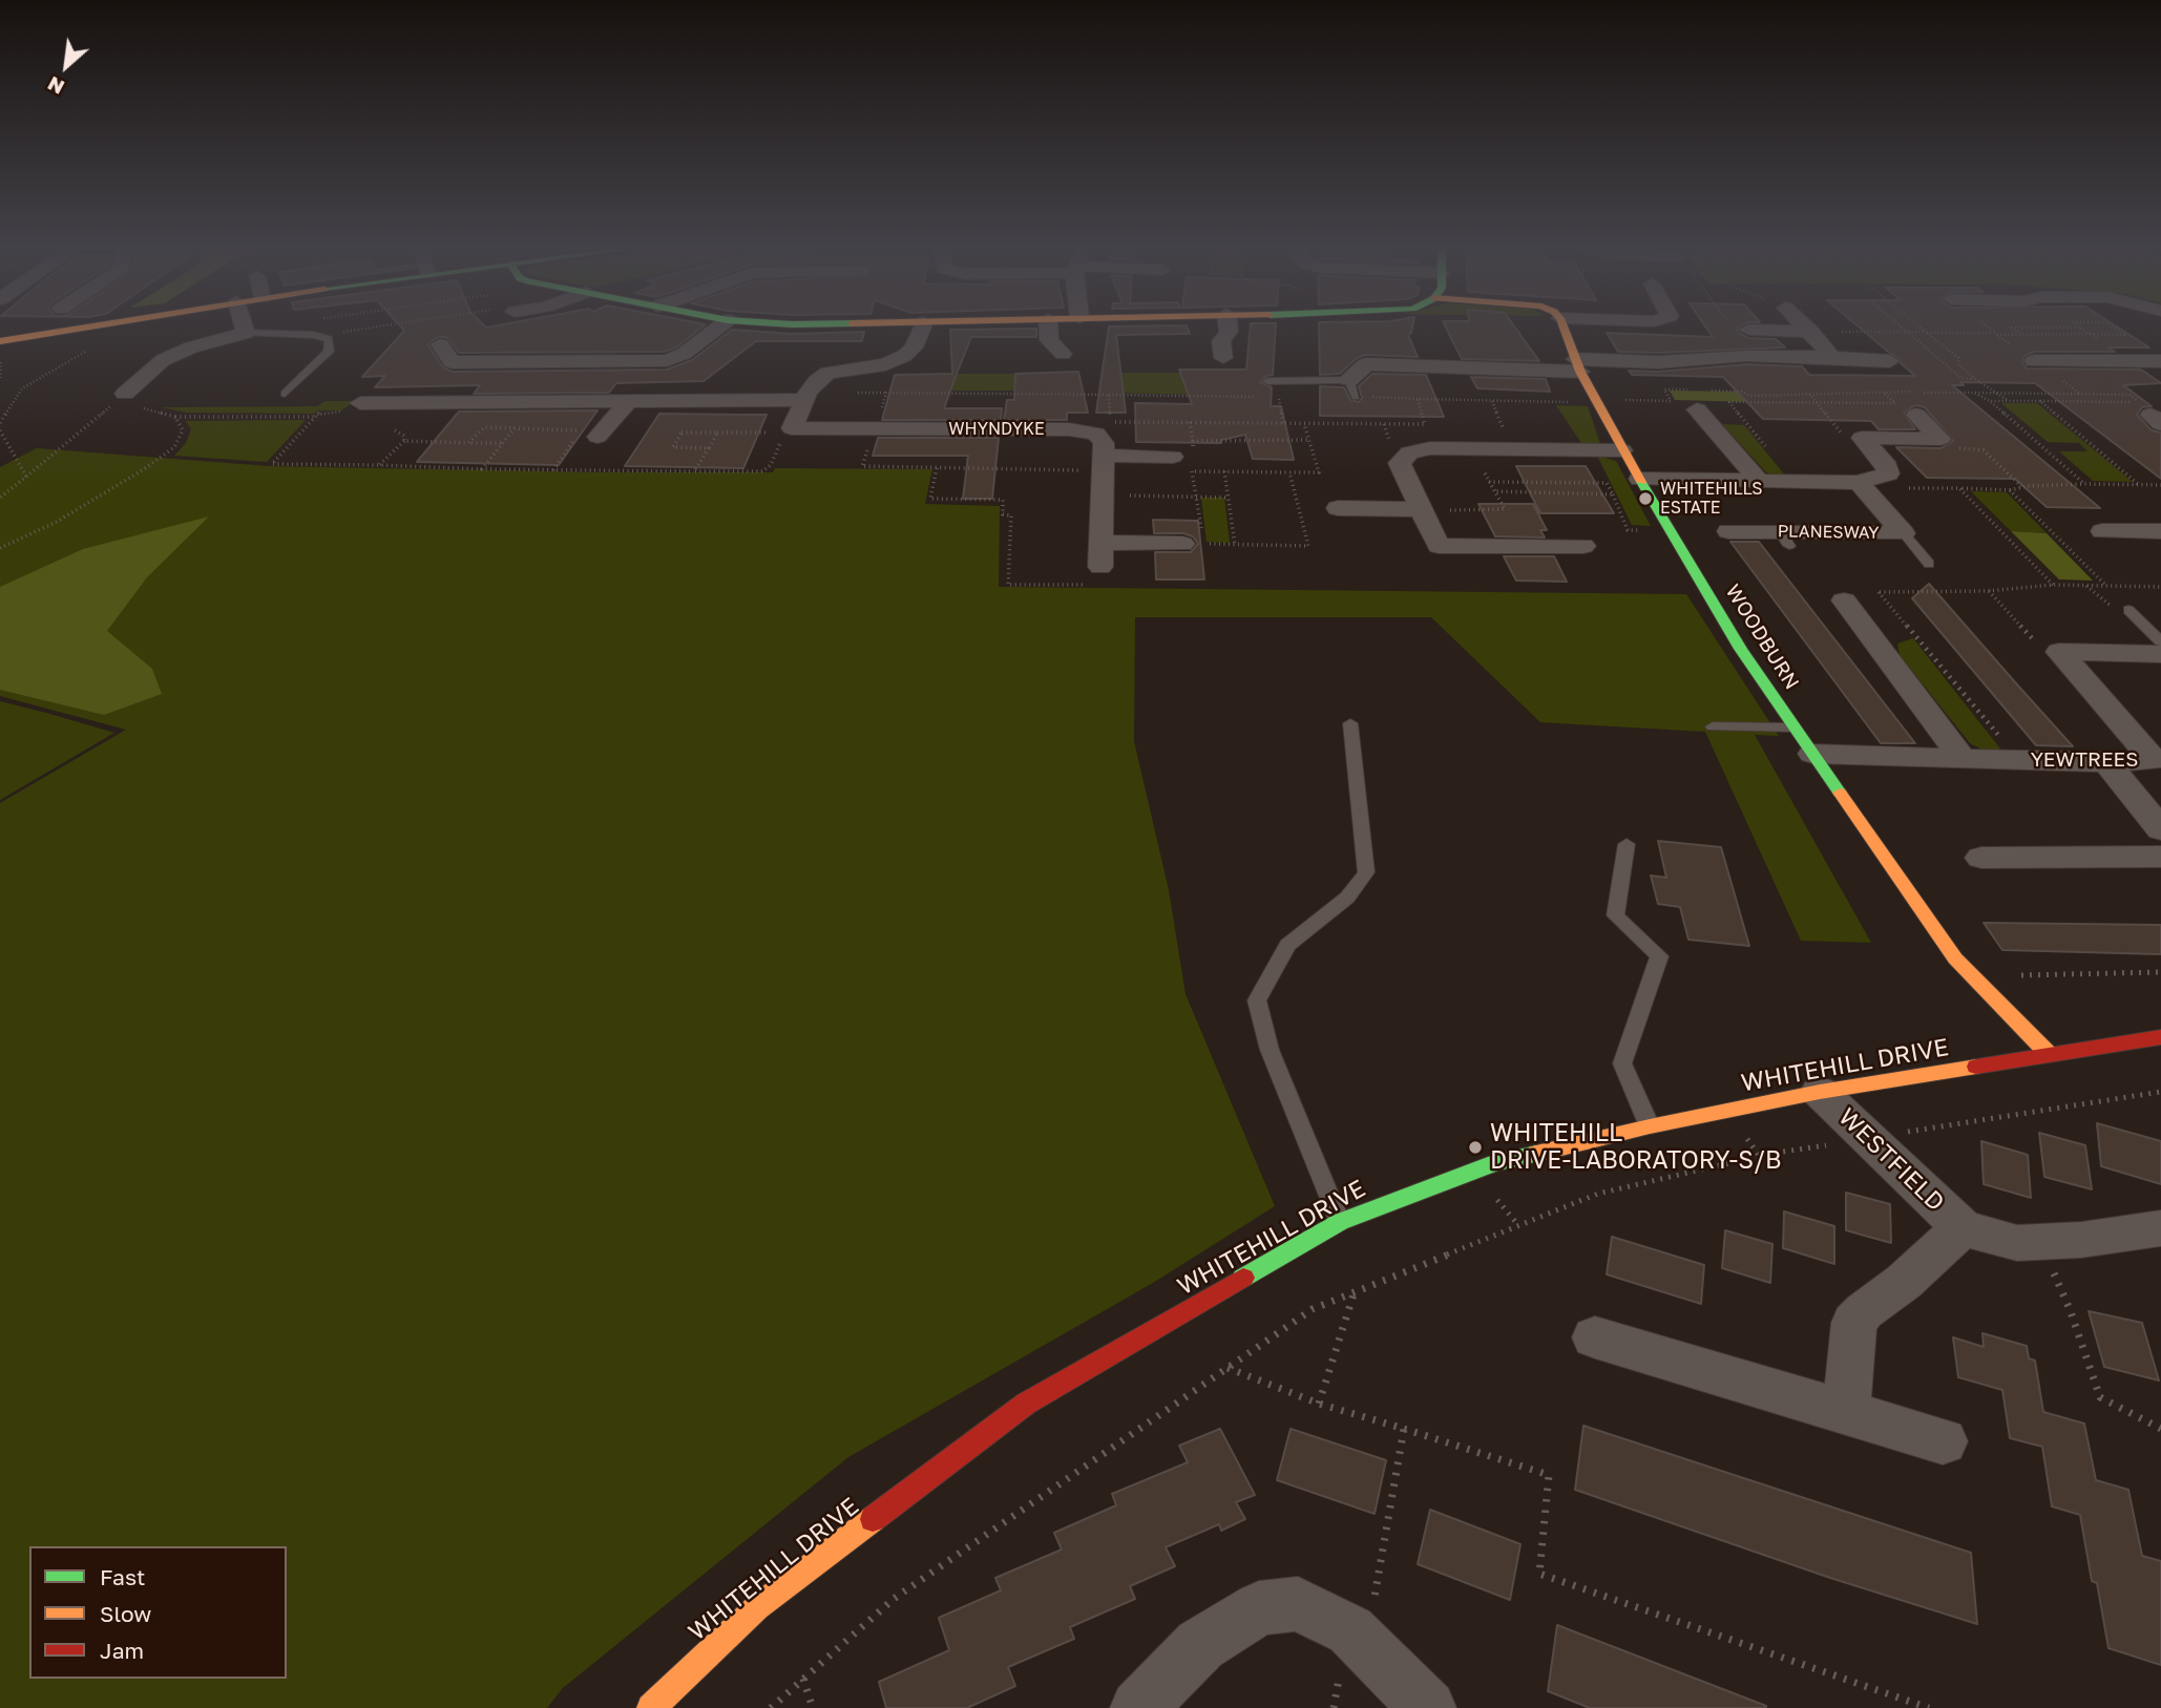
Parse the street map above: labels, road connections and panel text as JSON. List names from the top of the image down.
{
  "streets": {
    "street": [
      "WHYNDYKE",
      "PLANESWAY",
      "WOODBURN",
      "YEWTREES",
      "WHITEHILL DRIVE",
      "WESTFIELD"
    ]
  },
  "crossings": [
    ["WOODBURN", "YEWTREES"],
    ["WOODBURN", "WHITEHILL DRIVE"],
    ["WHITEHILL DRIVE", "WESTFIELD"]
  ],
  "places": ["WHITEHILLS ESTATE", "WHITEHILL DRIVE-LABORATORY-S/B"],
  "legend": ["Fast", "Slow", "Jam"],
  "north": "bottom left"
}
